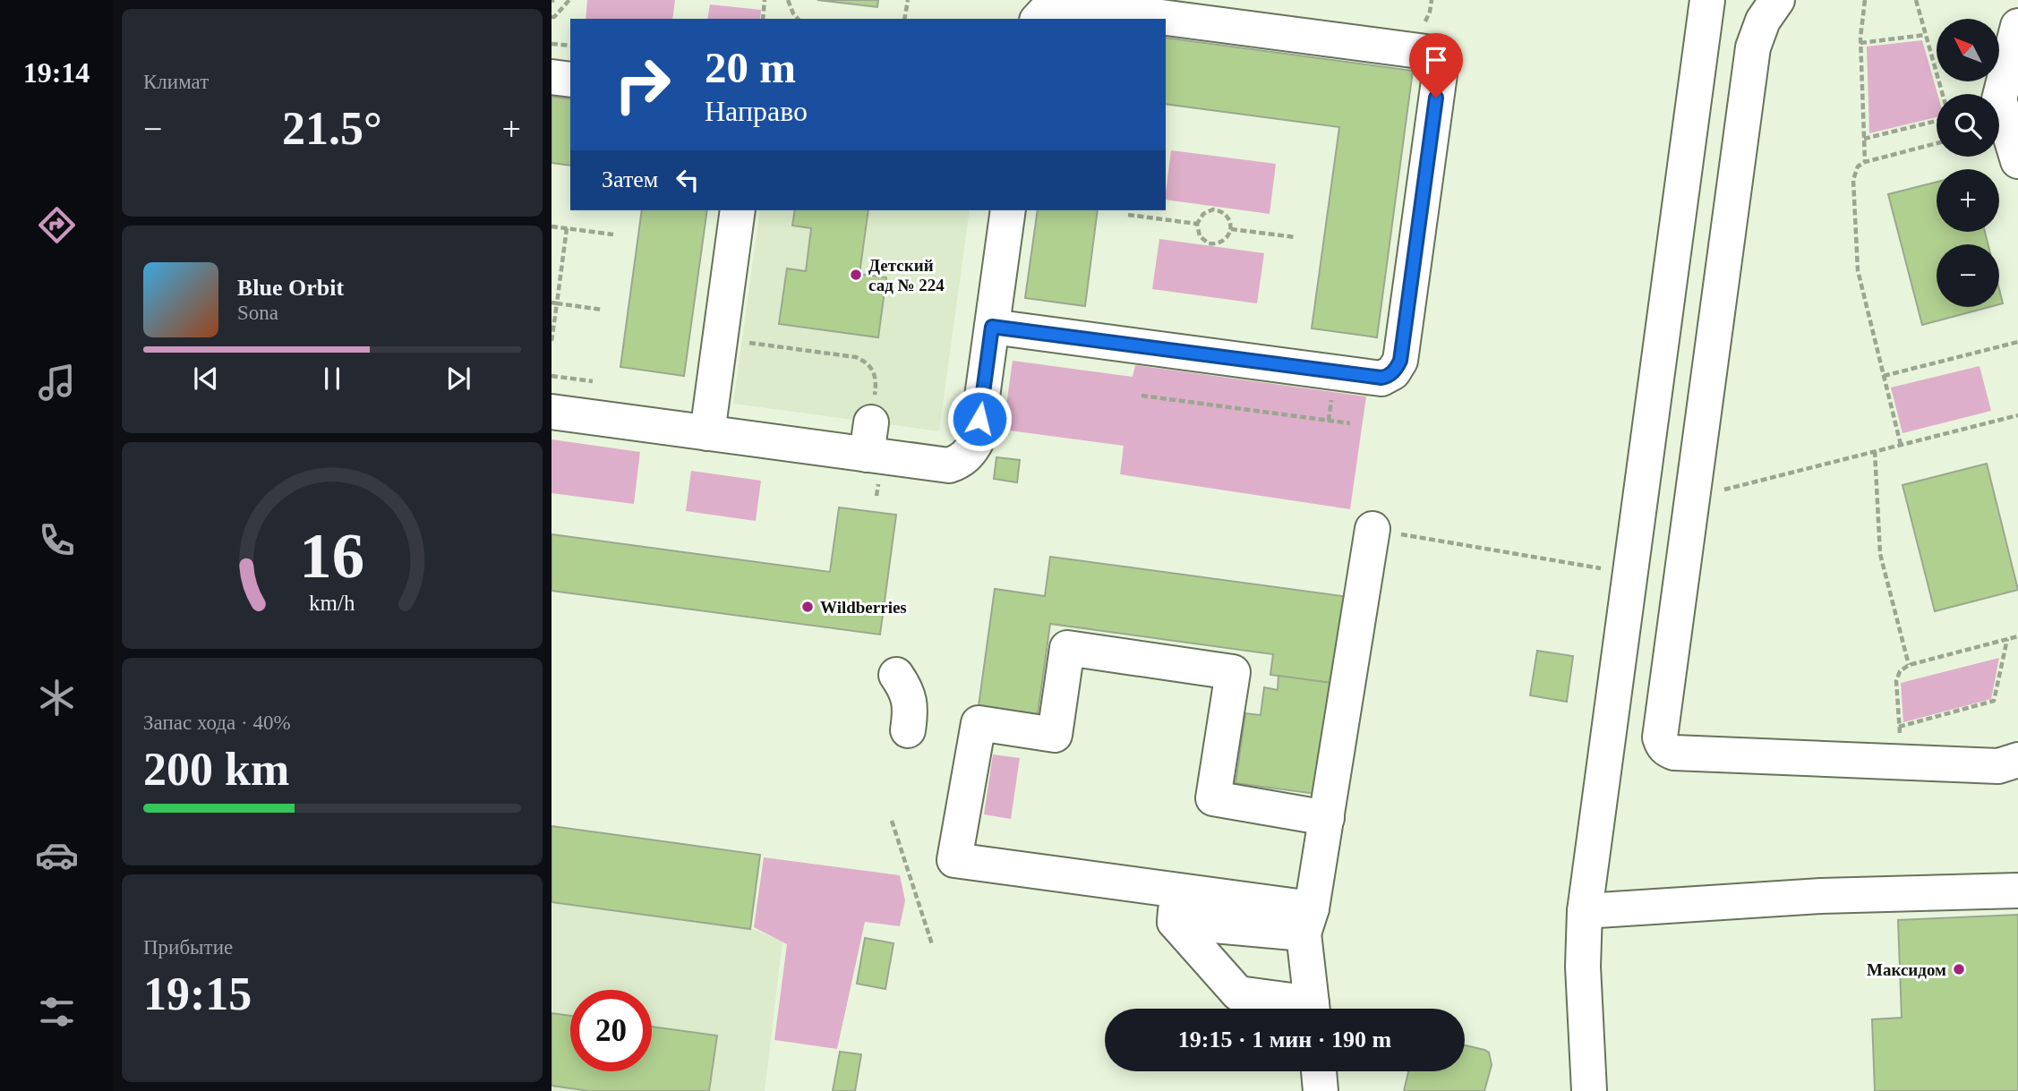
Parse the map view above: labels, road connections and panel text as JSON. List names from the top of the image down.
{
  "places": ["Детский сад № 224", "Wildberries", "Максидом"],
  "north": "top left",
  "page": {
    "tabs": "19:14",
    "tile": [
      "Климат",
      ["Запас хода · 40%", "200 km"],
      ["Прибытие", "19:15"]
    ],
    "map_buttons": ["+", "−"],
    "turn": ["20 m", "Направо"],
    "heat": ["−", "21.5°", "+"],
    "then": "Затем",
    "song": ["Blue Orbit", "Sona"],
    "limit": "20",
    "trip": "19:15 · 1 мин · 190 m",
    "gauge": ["16", "km/h"]
  }
}
